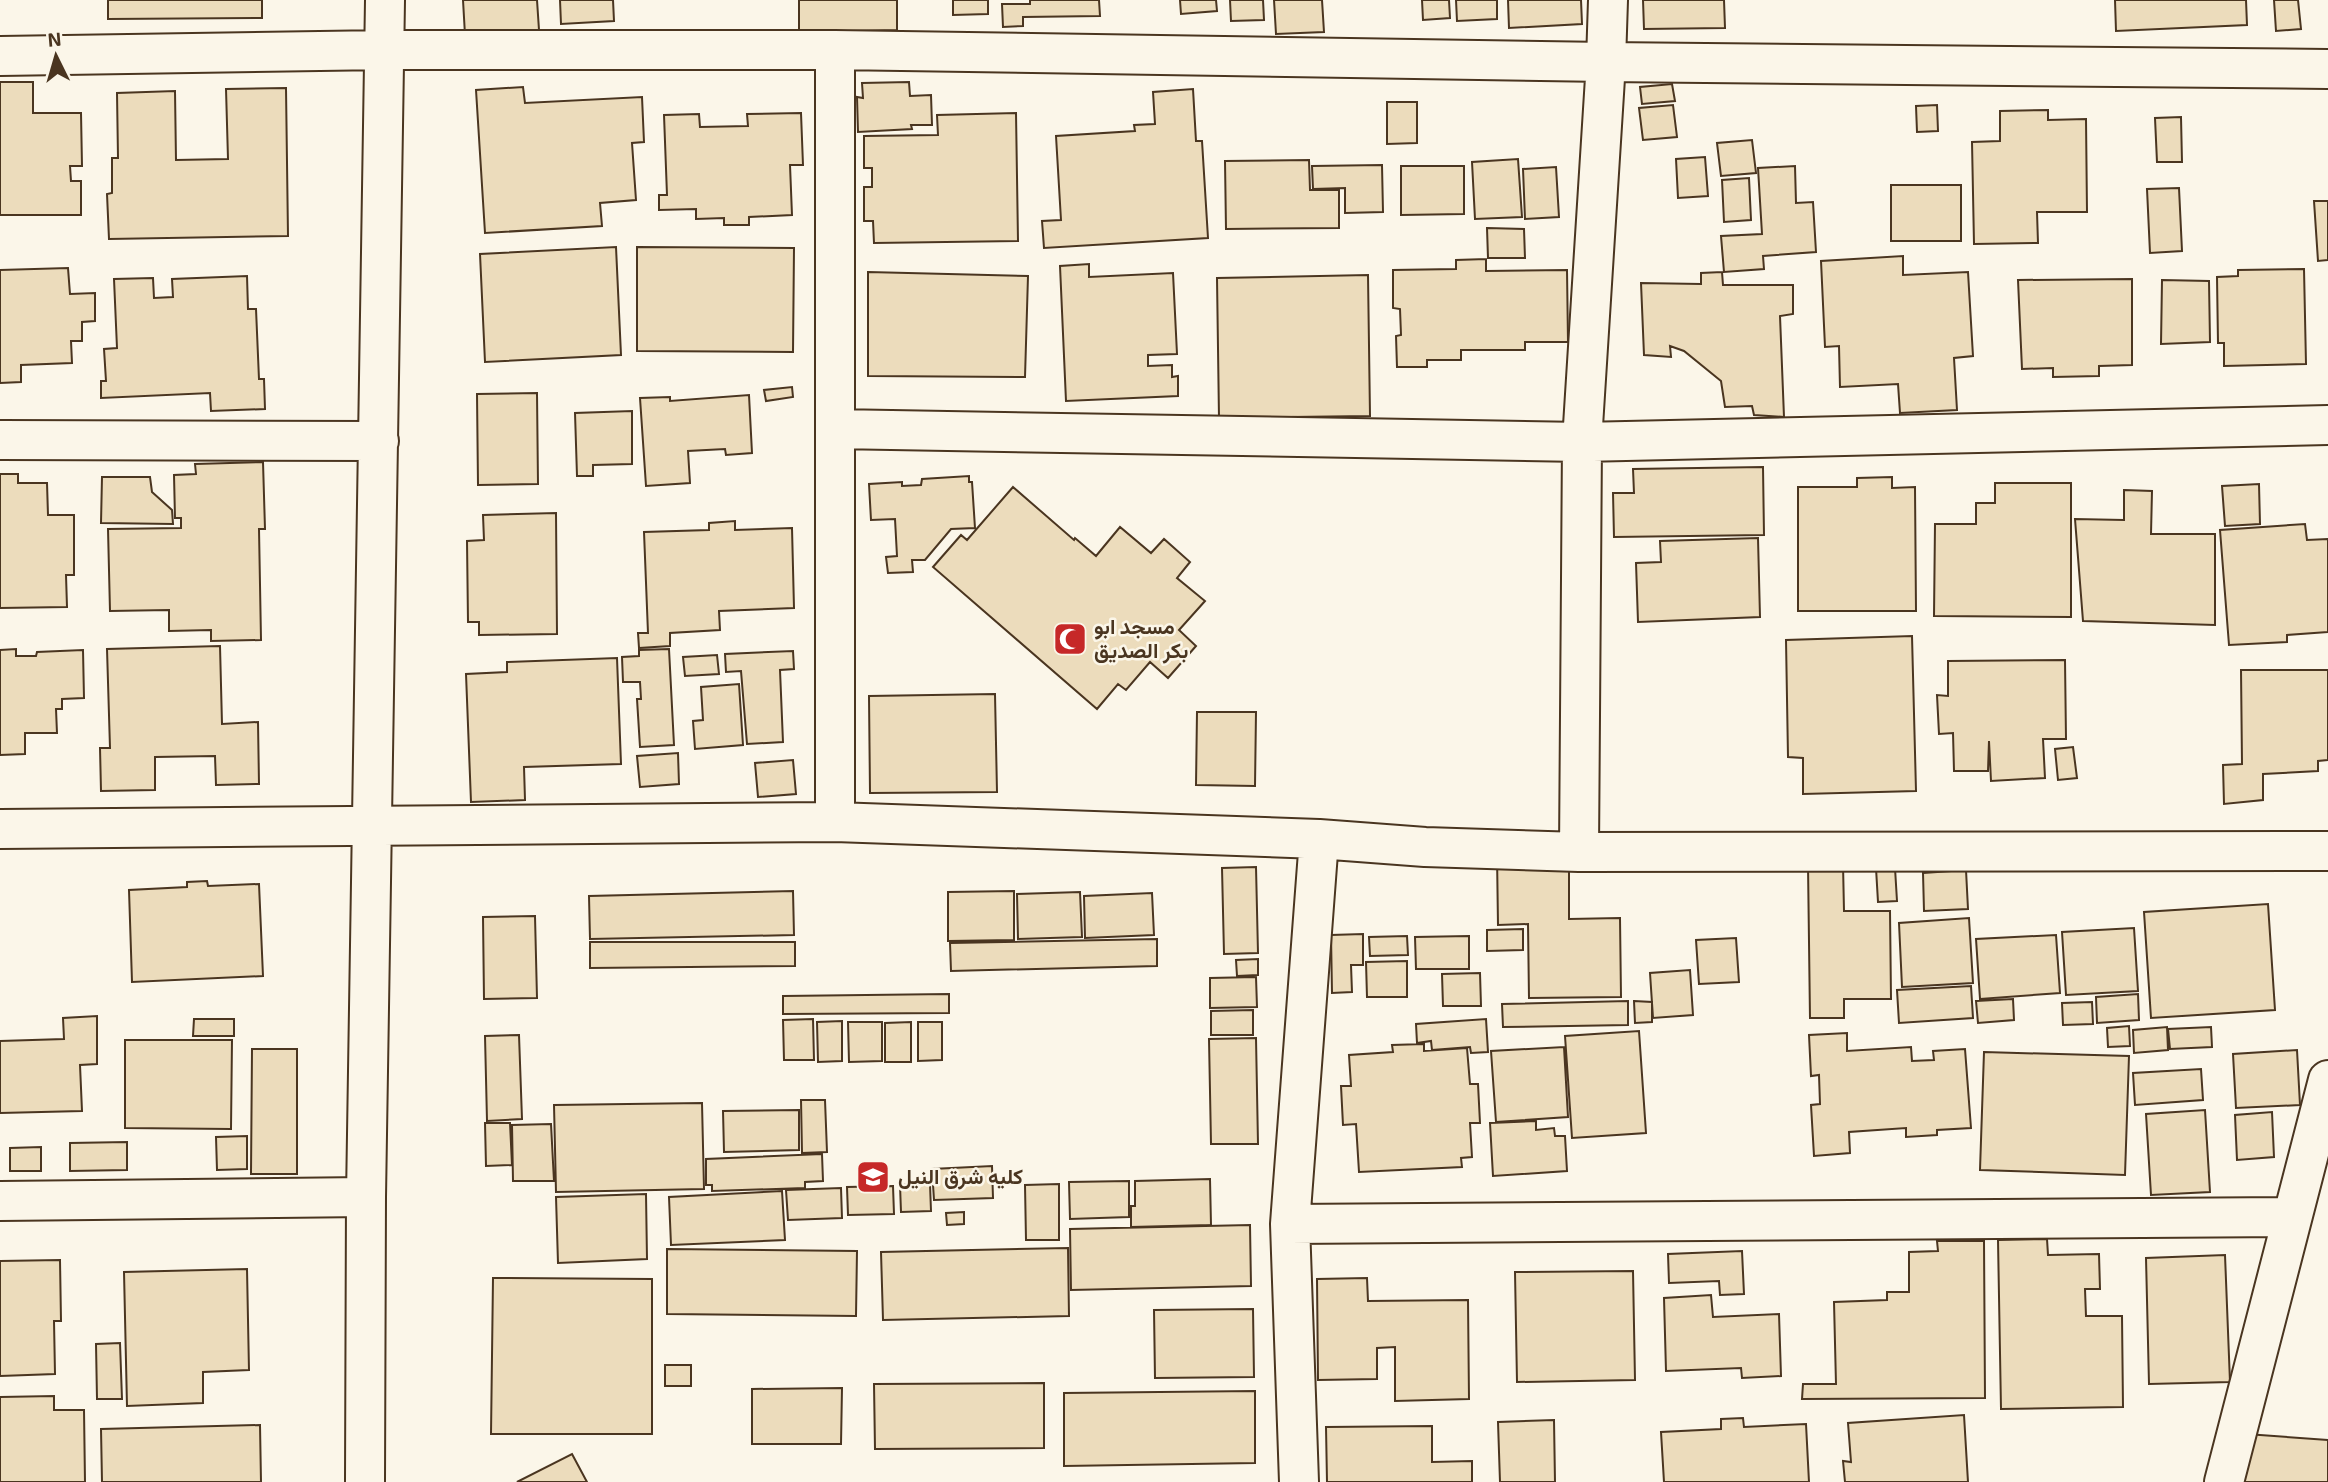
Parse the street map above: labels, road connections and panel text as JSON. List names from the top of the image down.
{
  "places": {
    "mosque": ["مسجد ابو بكر الصديق"],
    "school or university": ["كليه شرق النيل"]
  },
  "north": "top"
}
